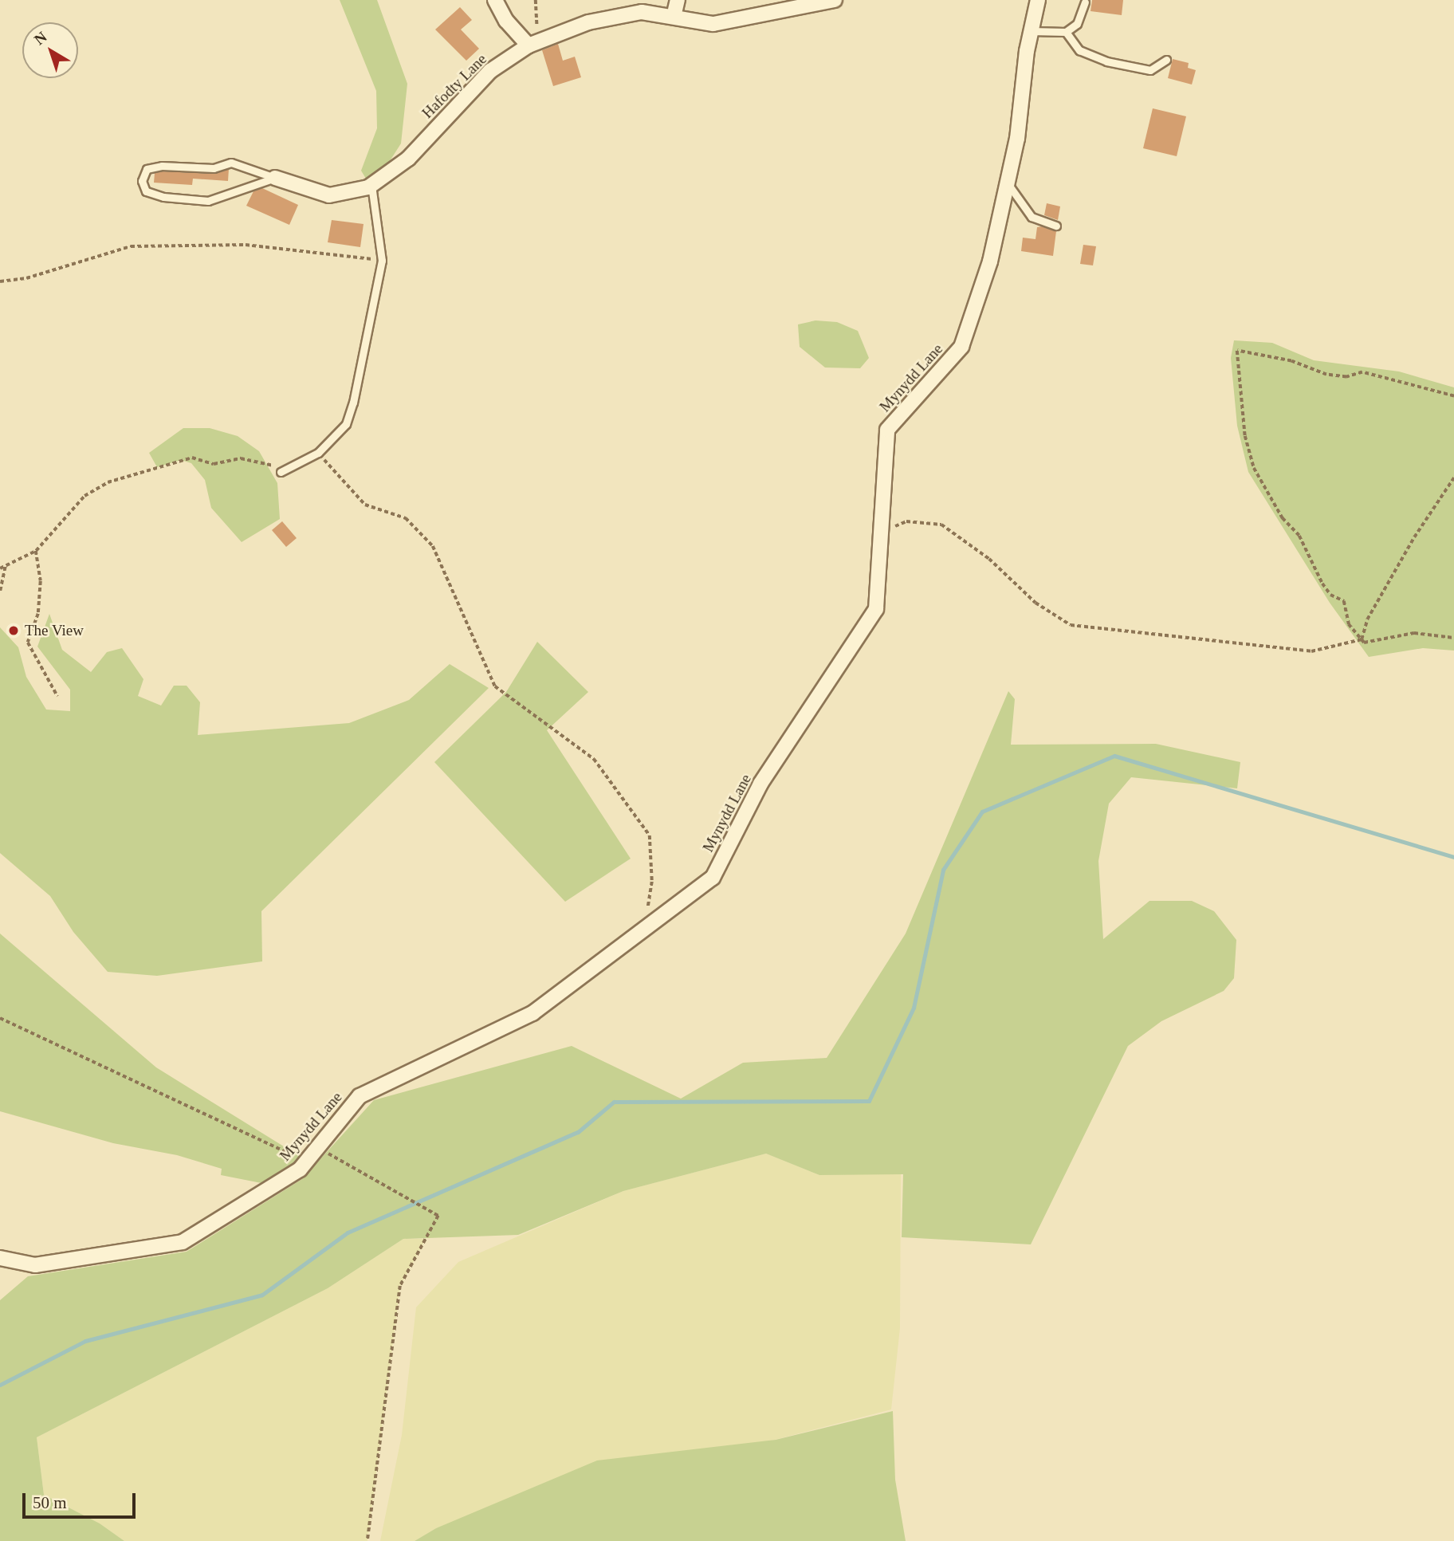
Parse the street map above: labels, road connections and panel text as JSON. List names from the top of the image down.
{
  "streets": {
    "street": ["Hafodty Lane", "Mynydd Lane"]
  },
  "places": ["The View"],
  "scale_bar": "50 m",
  "north": "top left"
}
